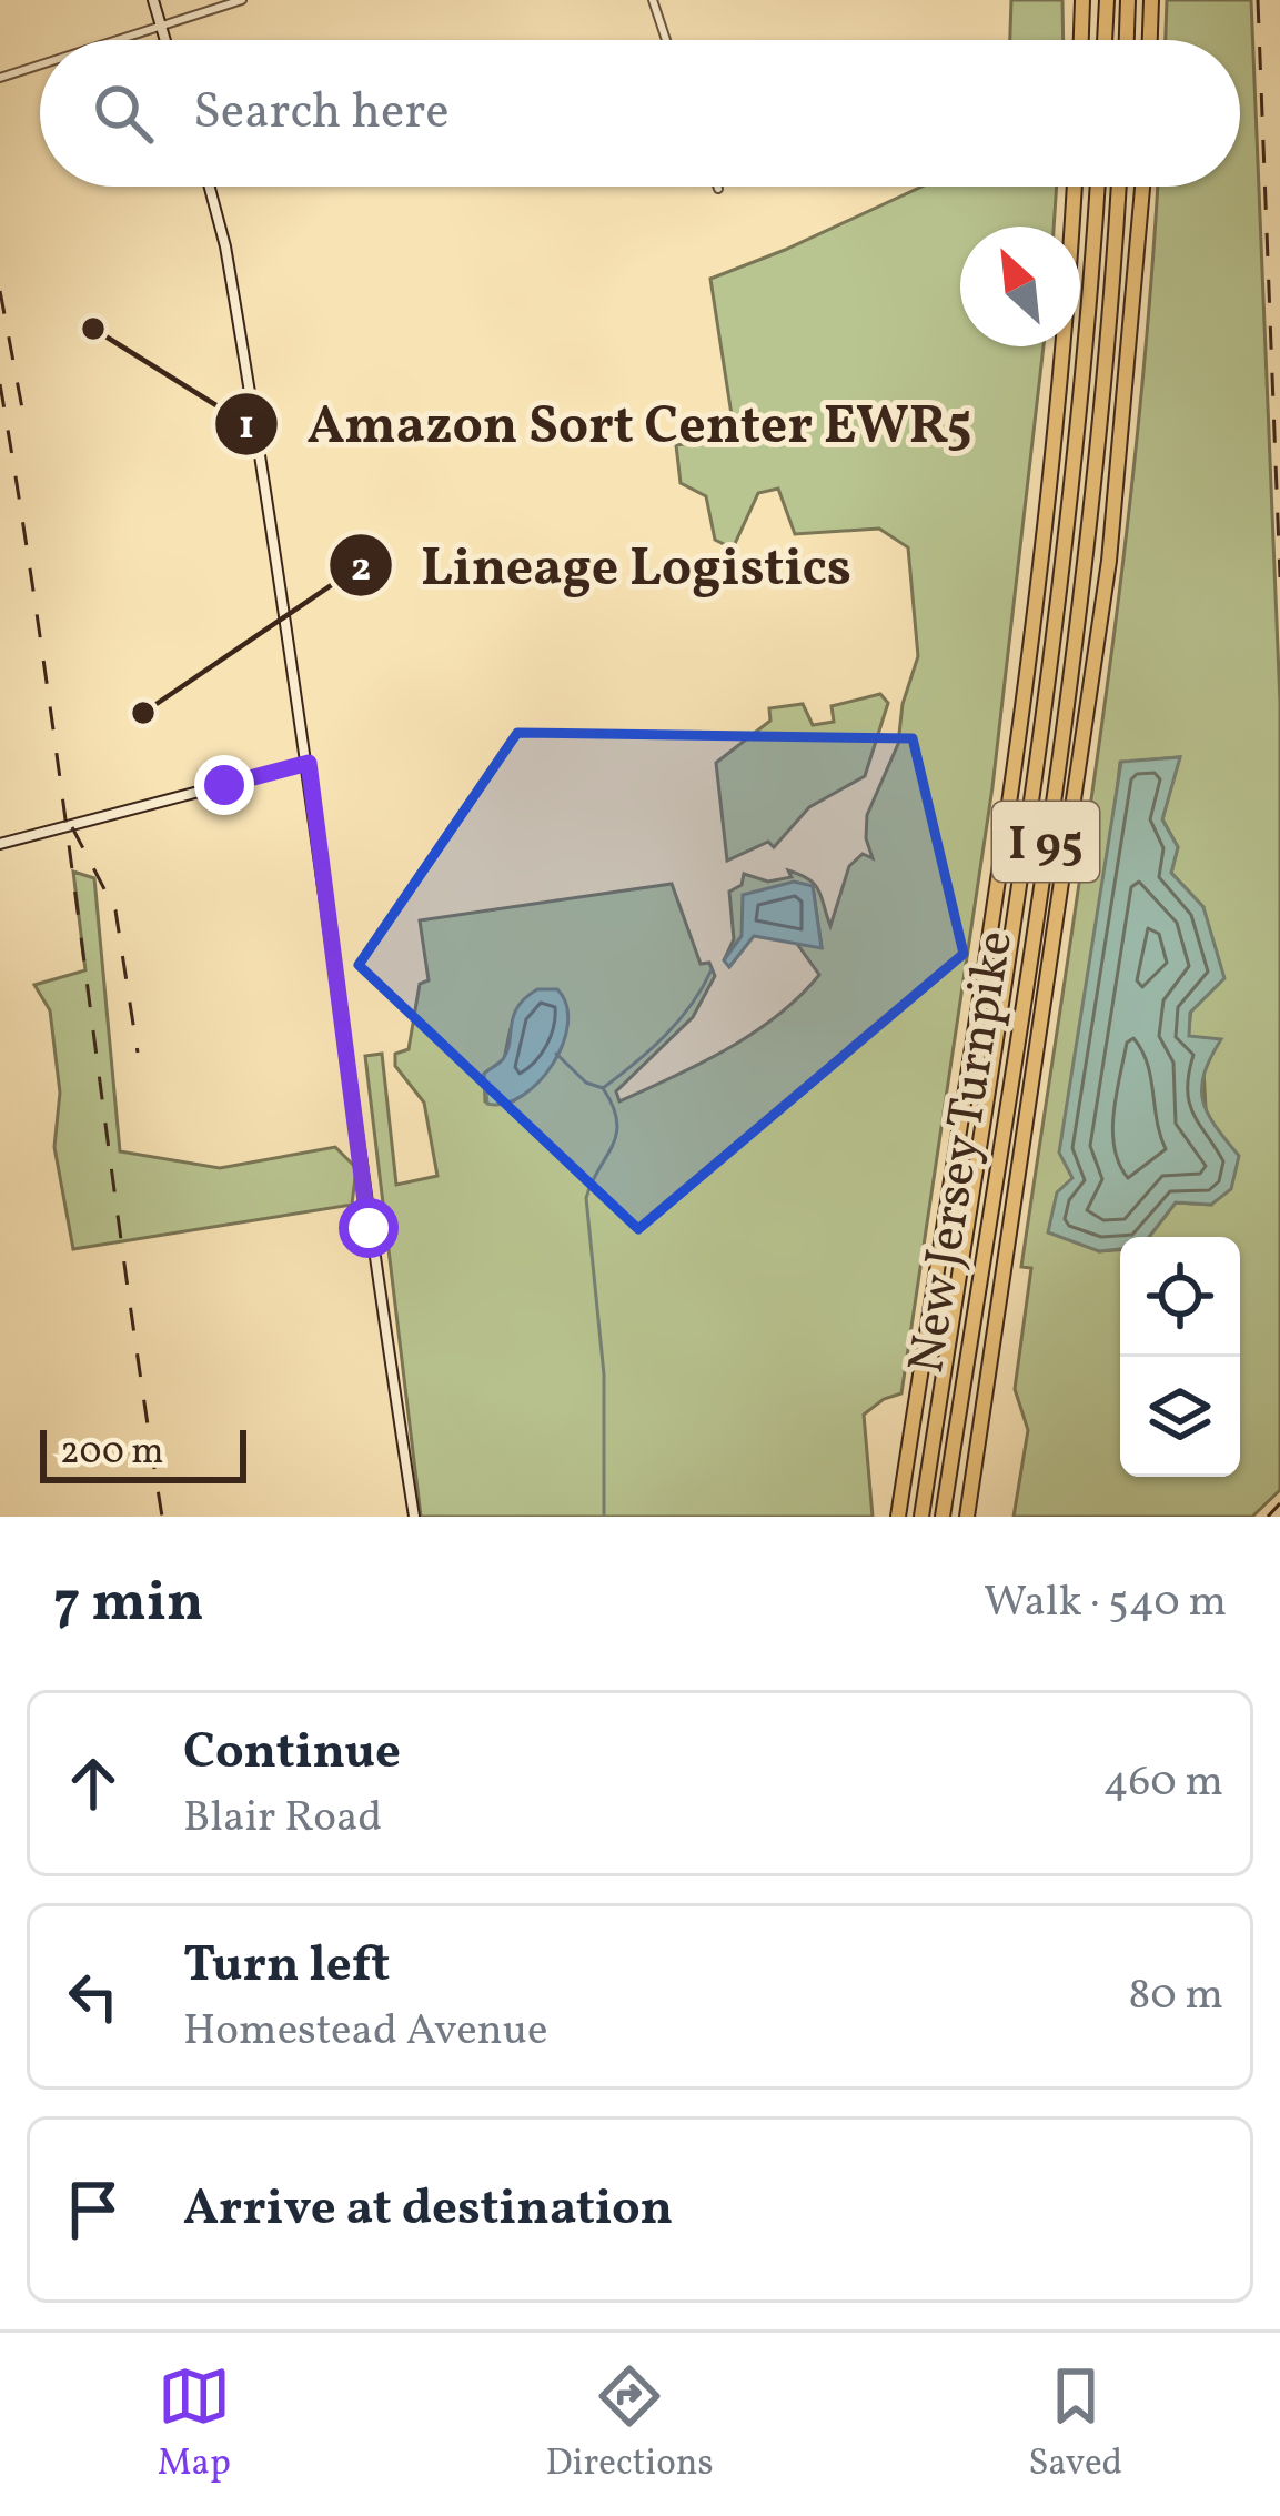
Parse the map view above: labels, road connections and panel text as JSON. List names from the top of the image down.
{
  "streets": {
    "highway": ["I 95", "New Jersey Turnpike"]
  },
  "places": ["Amazon Sort Center EWR5", "Lineage Logistics"],
  "scale_bar": "200 m",
  "north": "top left",
  "page": {
    "search": "Search here",
    "scale": "200 m",
    "heading": ["7 min", "Walk · 540 m"],
    "list": [
      ["Continue", "Blair Road", "460 m"],
      ["Turn left", "Homestead Avenue", "80 m"],
      "Arrive at destination"
    ],
    "nav": ["Map", "Directions", "Saved"]
  }
}
